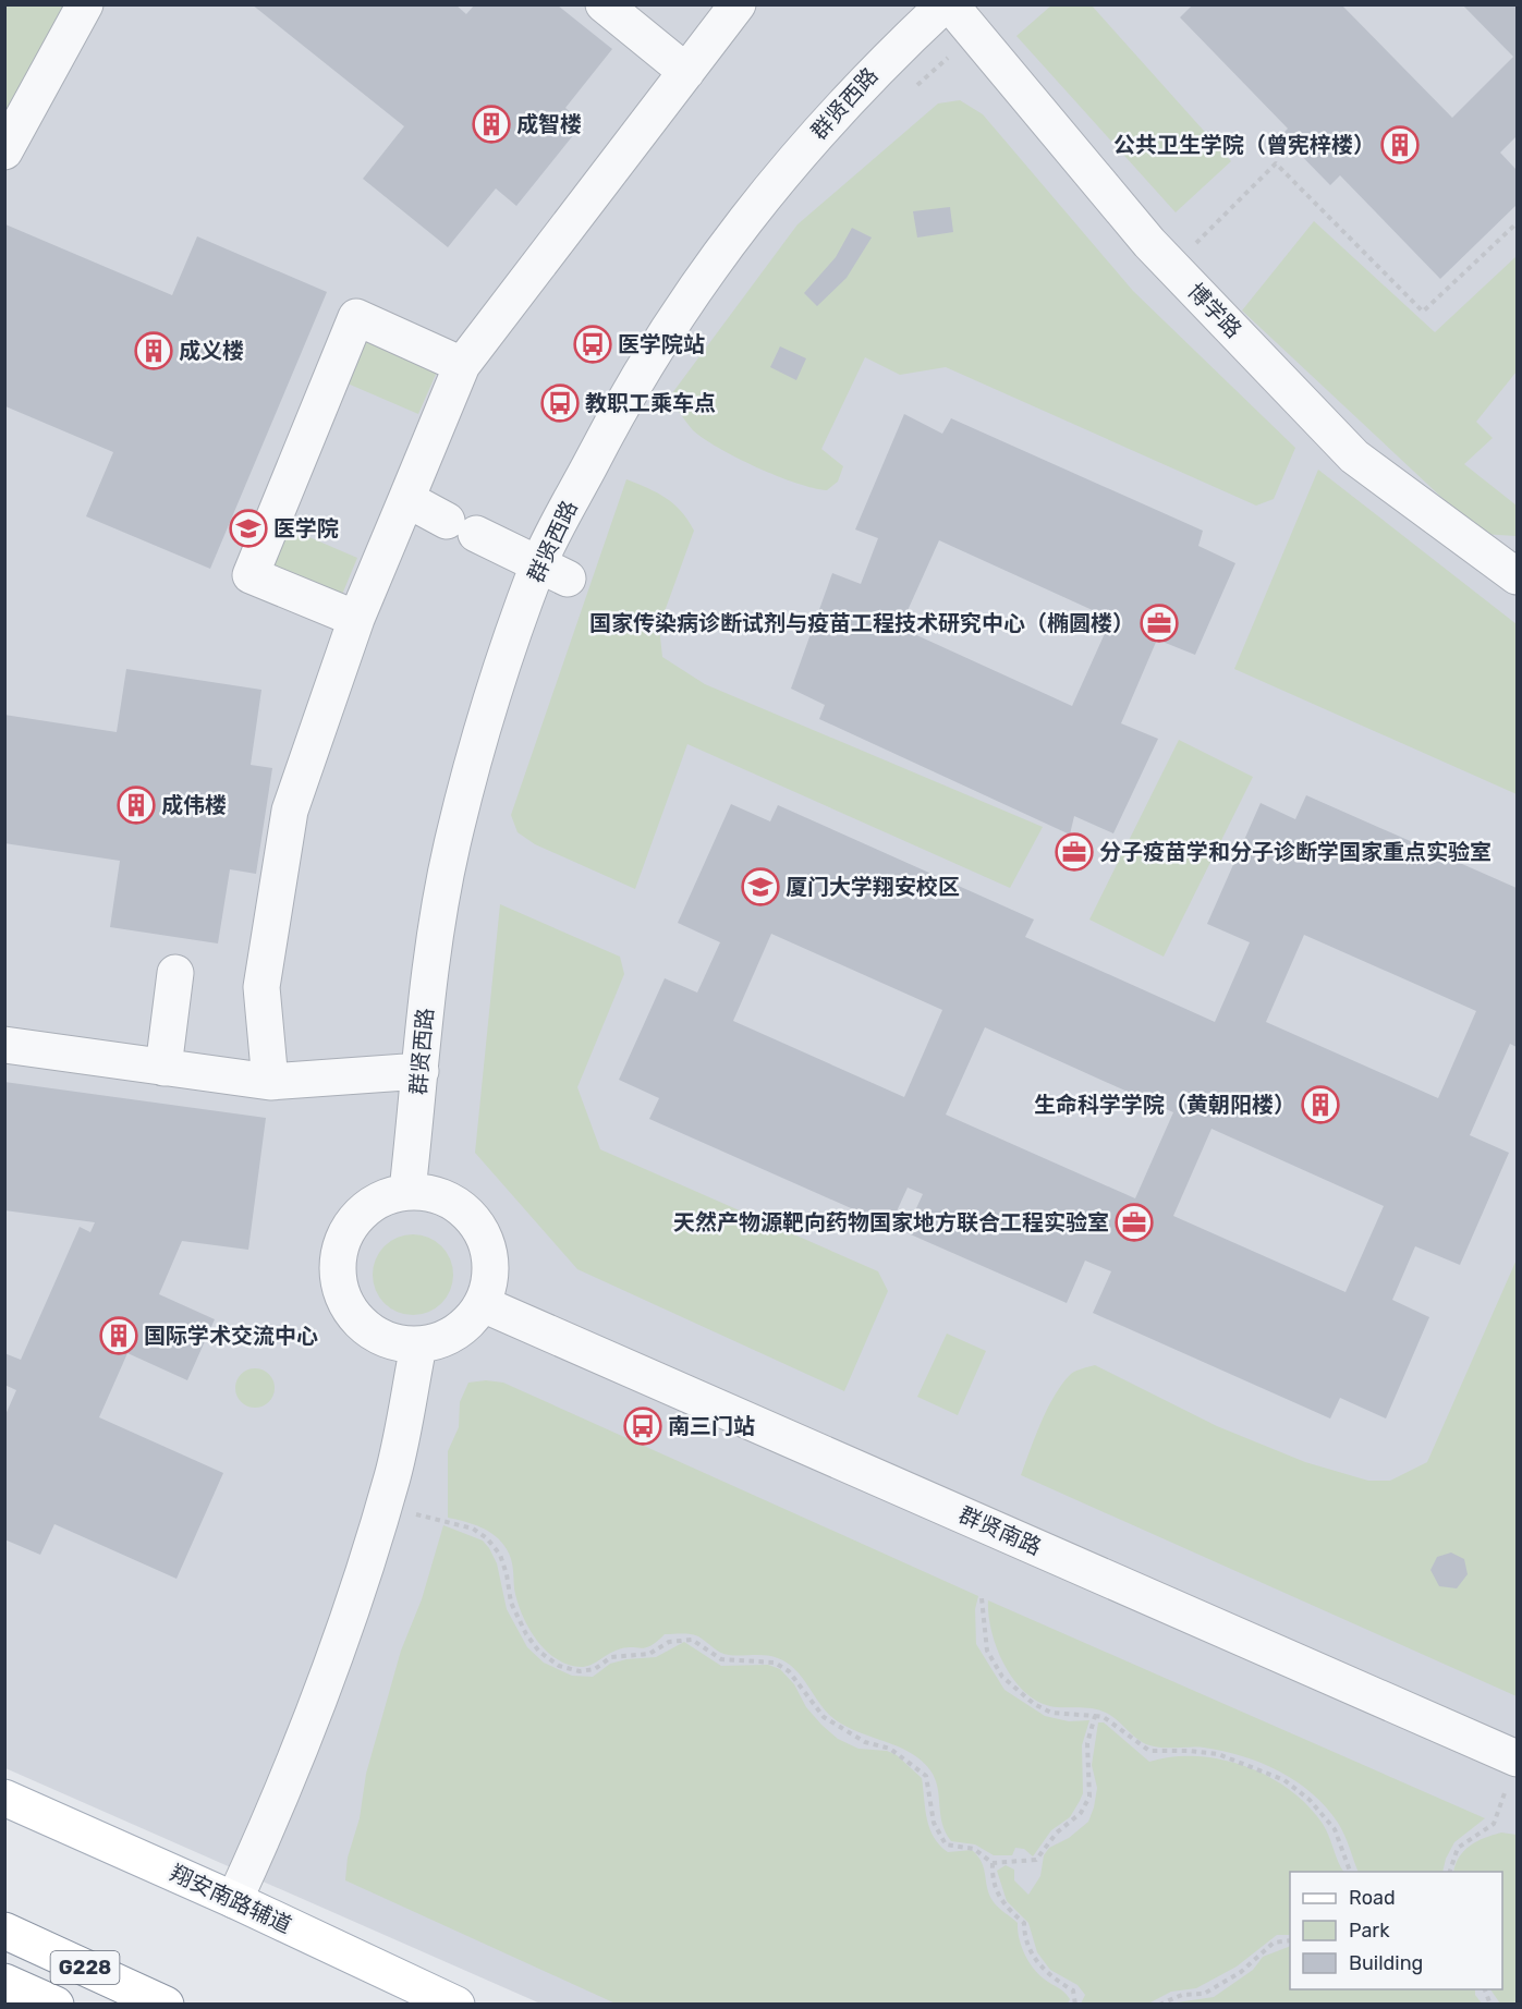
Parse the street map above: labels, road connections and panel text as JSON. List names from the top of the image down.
{
  "streets": {
    "main road": ["翔安南路辅道", "G228"],
    "street": ["群贤西路", "博学路", "群贤南路"]
  },
  "crossings": [
    ["群贤西路", "群贤南路"]
  ],
  "places": {
    "building": [
      "成智楼",
      "公共卫生学院（曾宪梓楼）",
      "成义楼",
      "成伟楼",
      "生命科学学院（黄朝阳楼）",
      "国际学术交流中心"
    ],
    "bus stop": ["医学院站", "教职工乘车点", "南三门站"],
    "school or university": ["医学院", "厦门大学翔安校区"],
    "office": ["国家传染病诊断试剂与疫苗工程技术研究中心（椭圆楼）", "分子疫苗学和分子诊断学国家重点实验室", "天然产物源靶向药物国家地方联合工程实验室"]
  },
  "legend": ["Road", "Park", "Building"]
}
